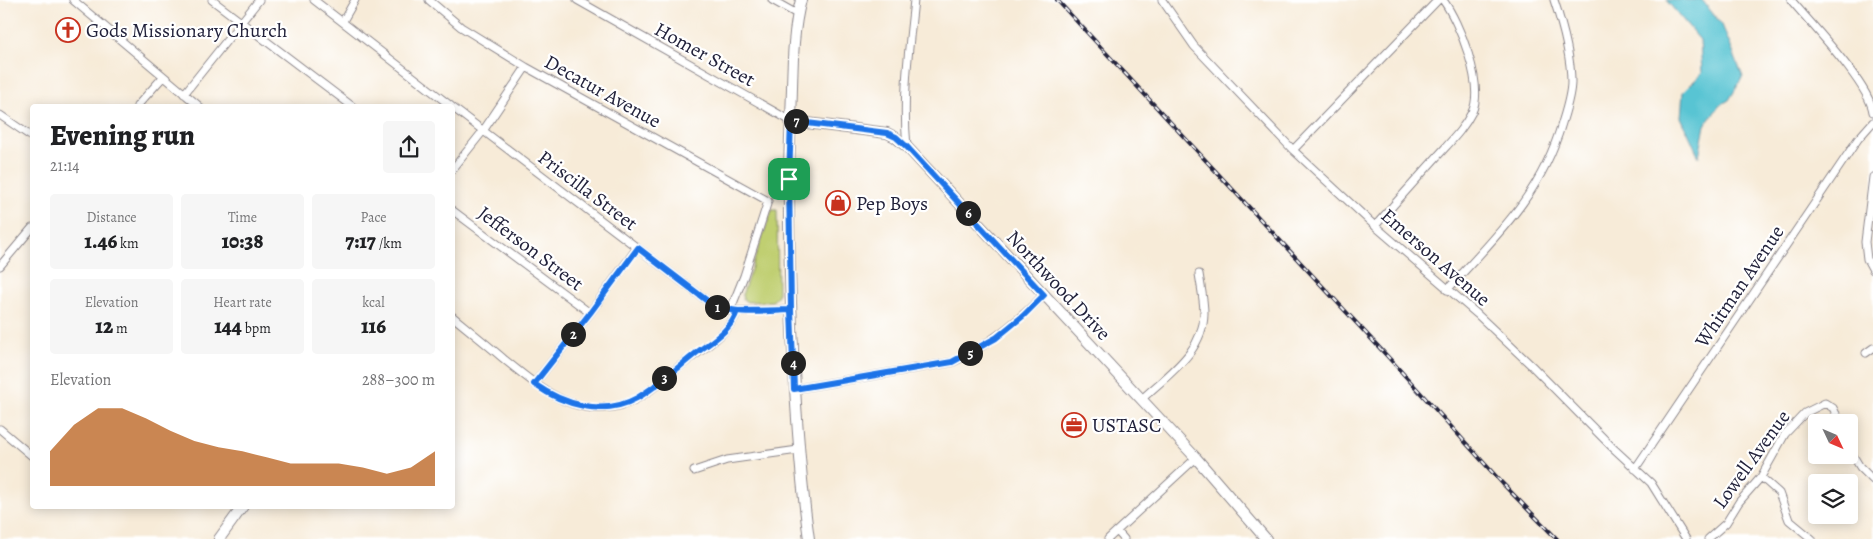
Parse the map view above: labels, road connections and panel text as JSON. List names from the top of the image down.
{
  "streets": {
    "street": [
      "Homer Street",
      "Decatur Avenue",
      "Priscilla Street",
      "Jefferson Street",
      "Emerson Avenue",
      "Northwood Drive",
      "Whitman Avenue",
      "Lowell Avenue"
    ]
  },
  "crossings": [
    ["Homer Street", "Northwood Drive"],
    ["Decatur Avenue", "Priscilla Street"],
    ["Emerson Avenue", "Whitman Avenue"]
  ],
  "places": {
    "church": ["Gods Missionary Church"],
    "shop": ["Pep Boys"],
    "office": ["USTASC"]
  },
  "north": "bottom right",
  "page": {
    "heading": ["Evening run", "21:14"],
    "pins": [
      "7",
      "6",
      "1",
      "2",
      "5",
      "4",
      "3"
    ],
    "stats": [
      ["Distance", "1.46 km"],
      ["Time", "10:38"],
      ["Pace", "7:17 /km"],
      ["Elevation", "12 m"],
      ["Heart rate", "144 bpm"],
      ["kcal", "116"]
    ],
    "chart": ["Elevation", "288–300 m"]
  }
}
